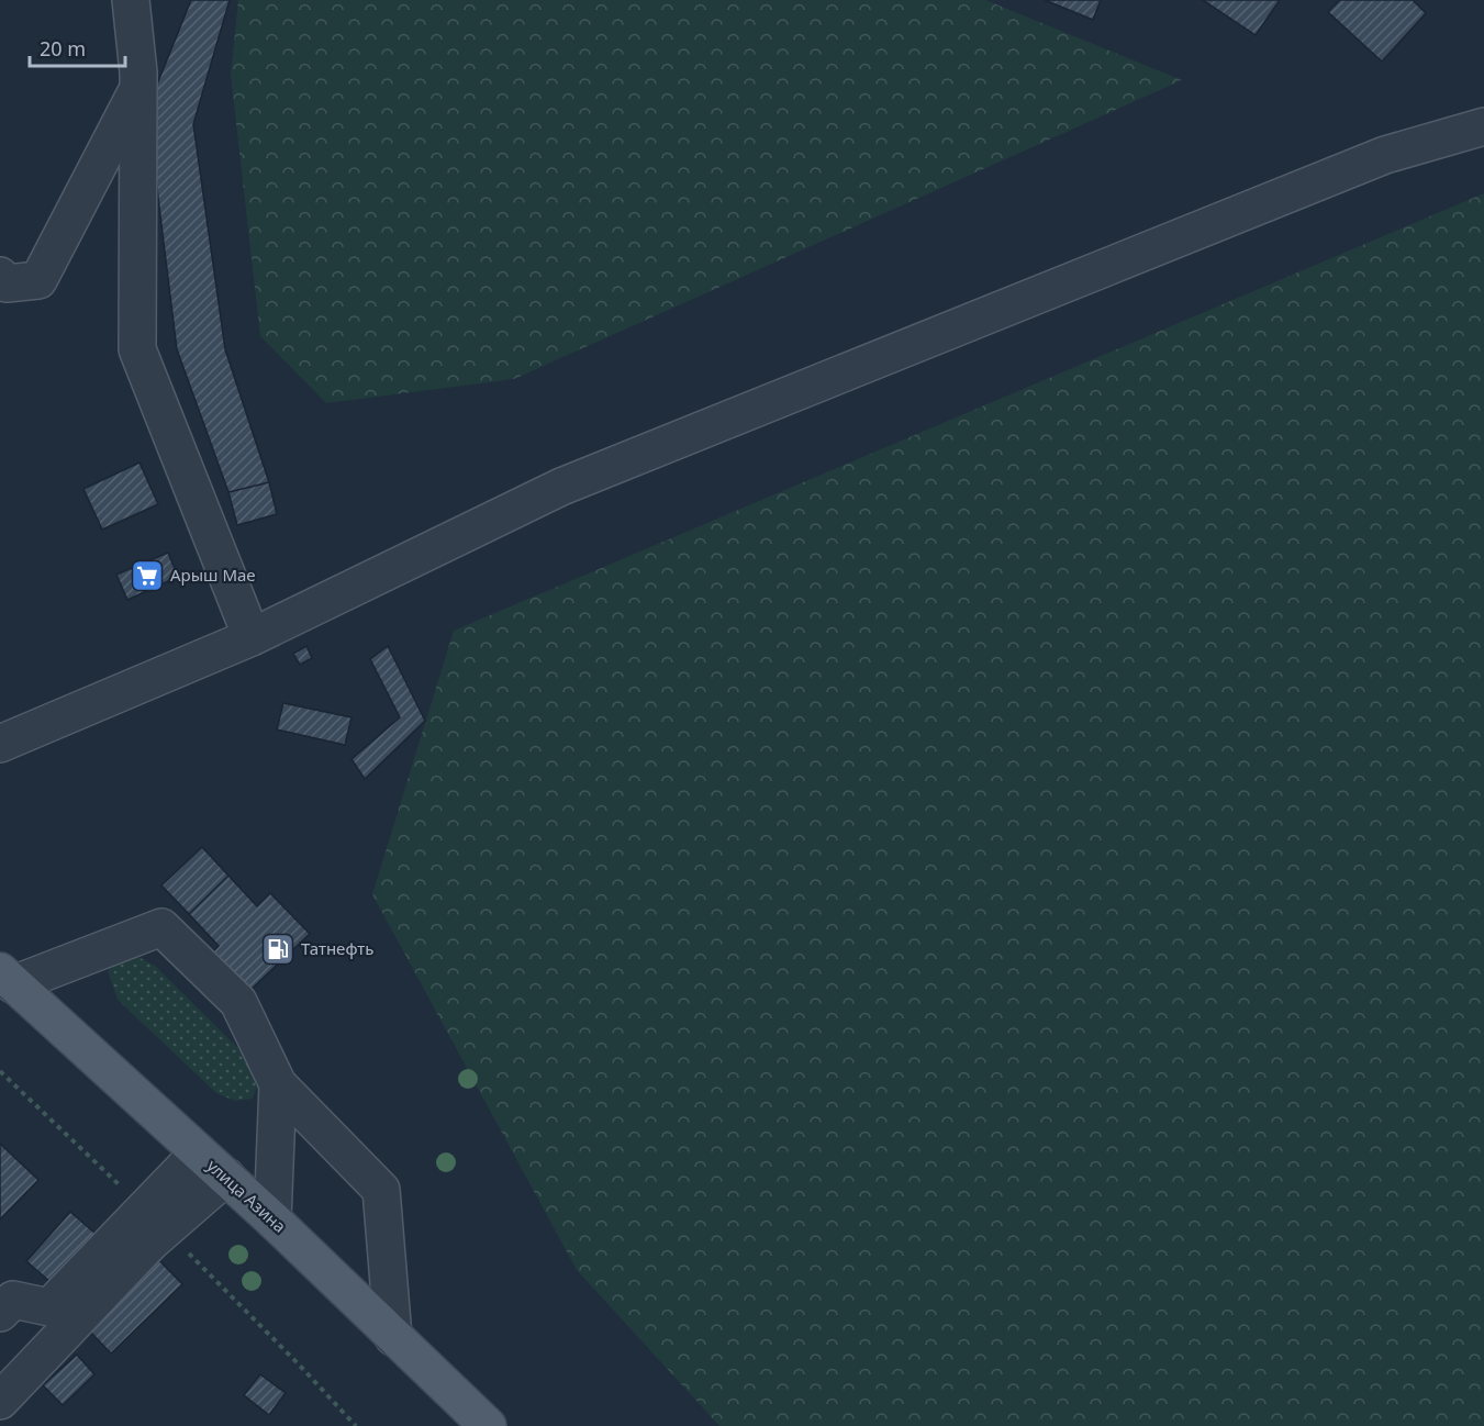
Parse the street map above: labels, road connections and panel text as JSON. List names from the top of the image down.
{
  "streets": {
    "main road": ["улица Азина"]
  },
  "places": {
    "supermarket": ["Арыш Мае"],
    "fuel station": ["Татнефть"]
  },
  "scale_bar": "20 m"
}
